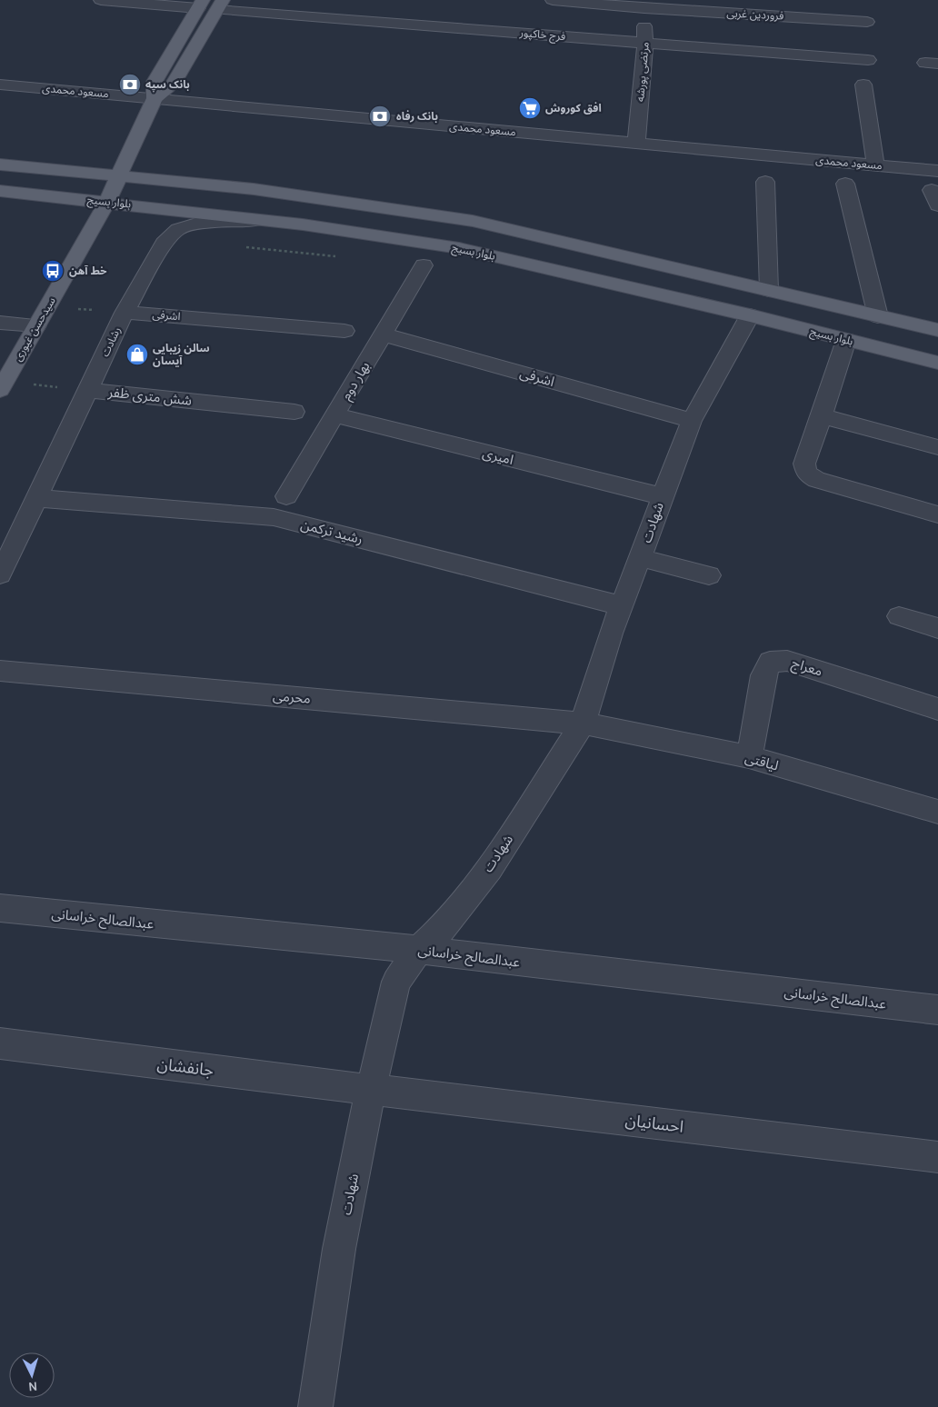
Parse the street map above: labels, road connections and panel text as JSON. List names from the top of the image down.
{
  "streets": {
    "main road": ["بلوار بسیج", "سیدحسن غیوری"],
    "street": [
      "فروردین غربی",
      "فرج خاکپور",
      "مرتضی پورشه",
      "مسعود محمدی",
      "اشرفی",
      "رشادت",
      "بهار دوم",
      "شش متری ظفر",
      "امیری",
      "شهادت",
      "رشید ترکمن",
      "معراج",
      "محرمی",
      "لیاقتی",
      "عبدالصالح خراسانی",
      "جانفشان",
      "احسانیان"
    ]
  },
  "crossings": [
    ["فروردین غربی", "مرتضی پورشه"],
    ["فرج خاکپور", "مرتضی پورشه"],
    ["فرج خاکپور", "سیدحسن غیوری"],
    ["مرتضی پورشه", "مسعود محمدی"],
    ["مسعود محمدی", "سیدحسن غیوری"],
    ["بلوار بسیج", "سیدحسن غیوری"],
    ["بلوار بسیج", "رشادت"],
    ["بلوار بسیج", "شهادت"],
    ["اشرفی", "رشادت"],
    ["اشرفی", "بهار دوم"],
    ["اشرفی", "شهادت"],
    ["رشادت", "شش متری ظفر"],
    ["رشادت", "رشید ترکمن"],
    ["بهار دوم", "امیری"],
    ["امیری", "شهادت"],
    ["شهادت", "رشید ترکمن"],
    ["شهادت", "محرمی"],
    ["شهادت", "لیاقتی"],
    ["شهادت", "عبدالصالح خراسانی"],
    ["شهادت", "جانفشان"],
    ["شهادت", "احسانیان"],
    ["معراج", "لیاقتی"],
    ["محرمی", "لیاقتی"],
    ["جانفشان", "احسانیان"]
  ],
  "places": {
    "bank": ["بانک سپه", "بانک رفاه"],
    "supermarket": ["افق کوروش"],
    "bus stop": ["خط آهن"],
    "shop": ["سالن زیبایی آیسان"]
  },
  "north": "bottom"
}
